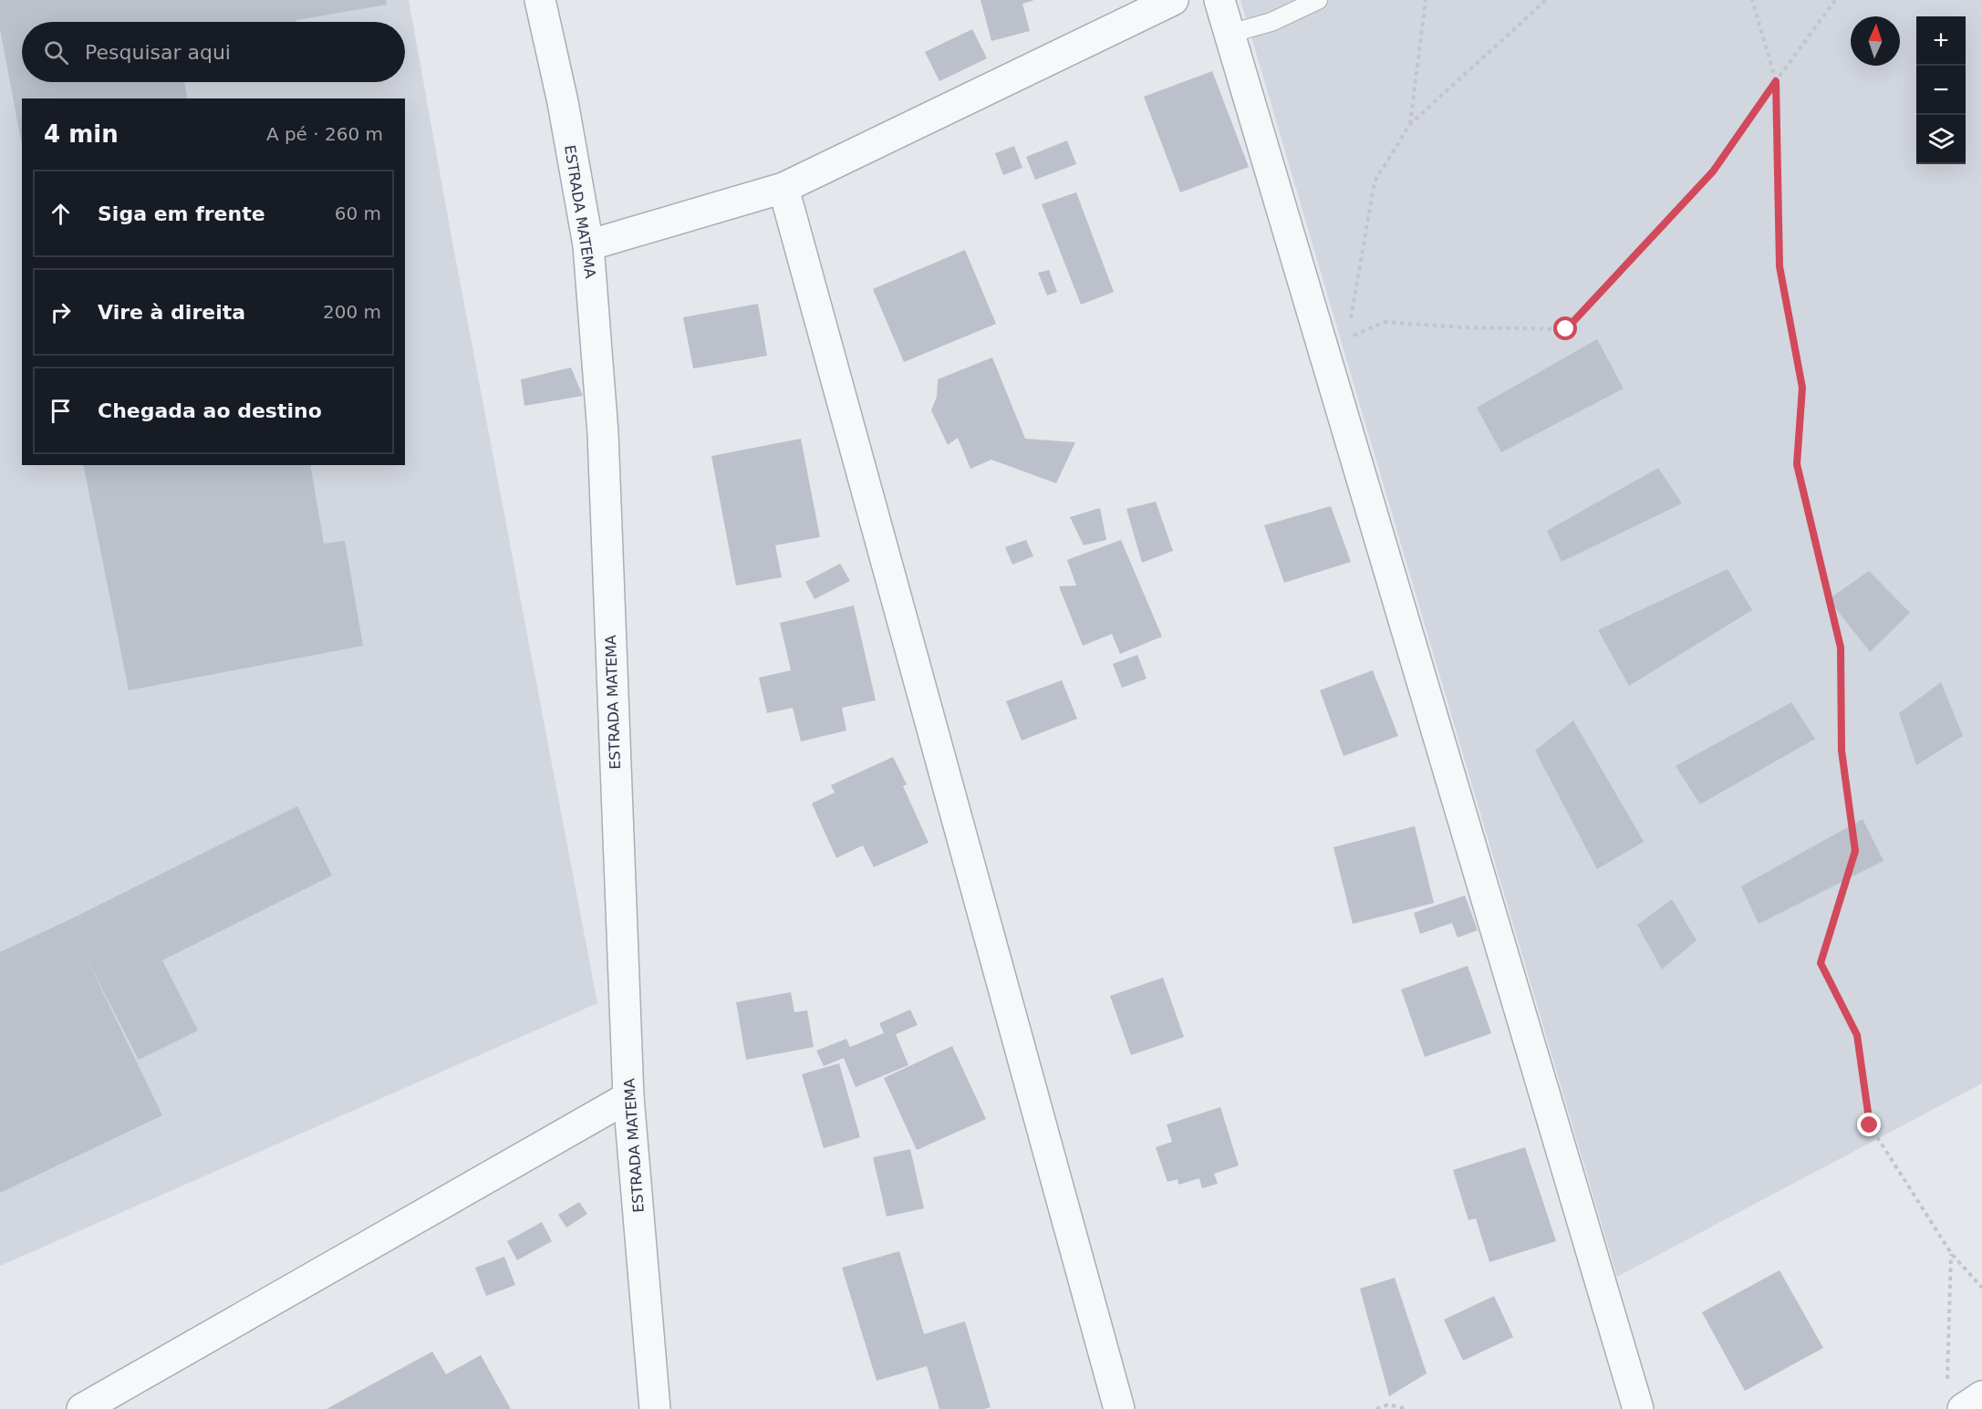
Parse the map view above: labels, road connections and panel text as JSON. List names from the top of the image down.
{
  "streets": {
    "street": ["ESTRADA MATEMA"]
  },
  "north": "top",
  "page": {
    "map_buttons": ["+", "−"],
    "search": "Pesquisar aqui",
    "heading": ["4 min", "A pé · 260 m"],
    "list": [
      ["Siga em frente", "60 m"],
      ["Vire à direita", "200 m"],
      "Chegada ao destino"
    ]
  }
}
